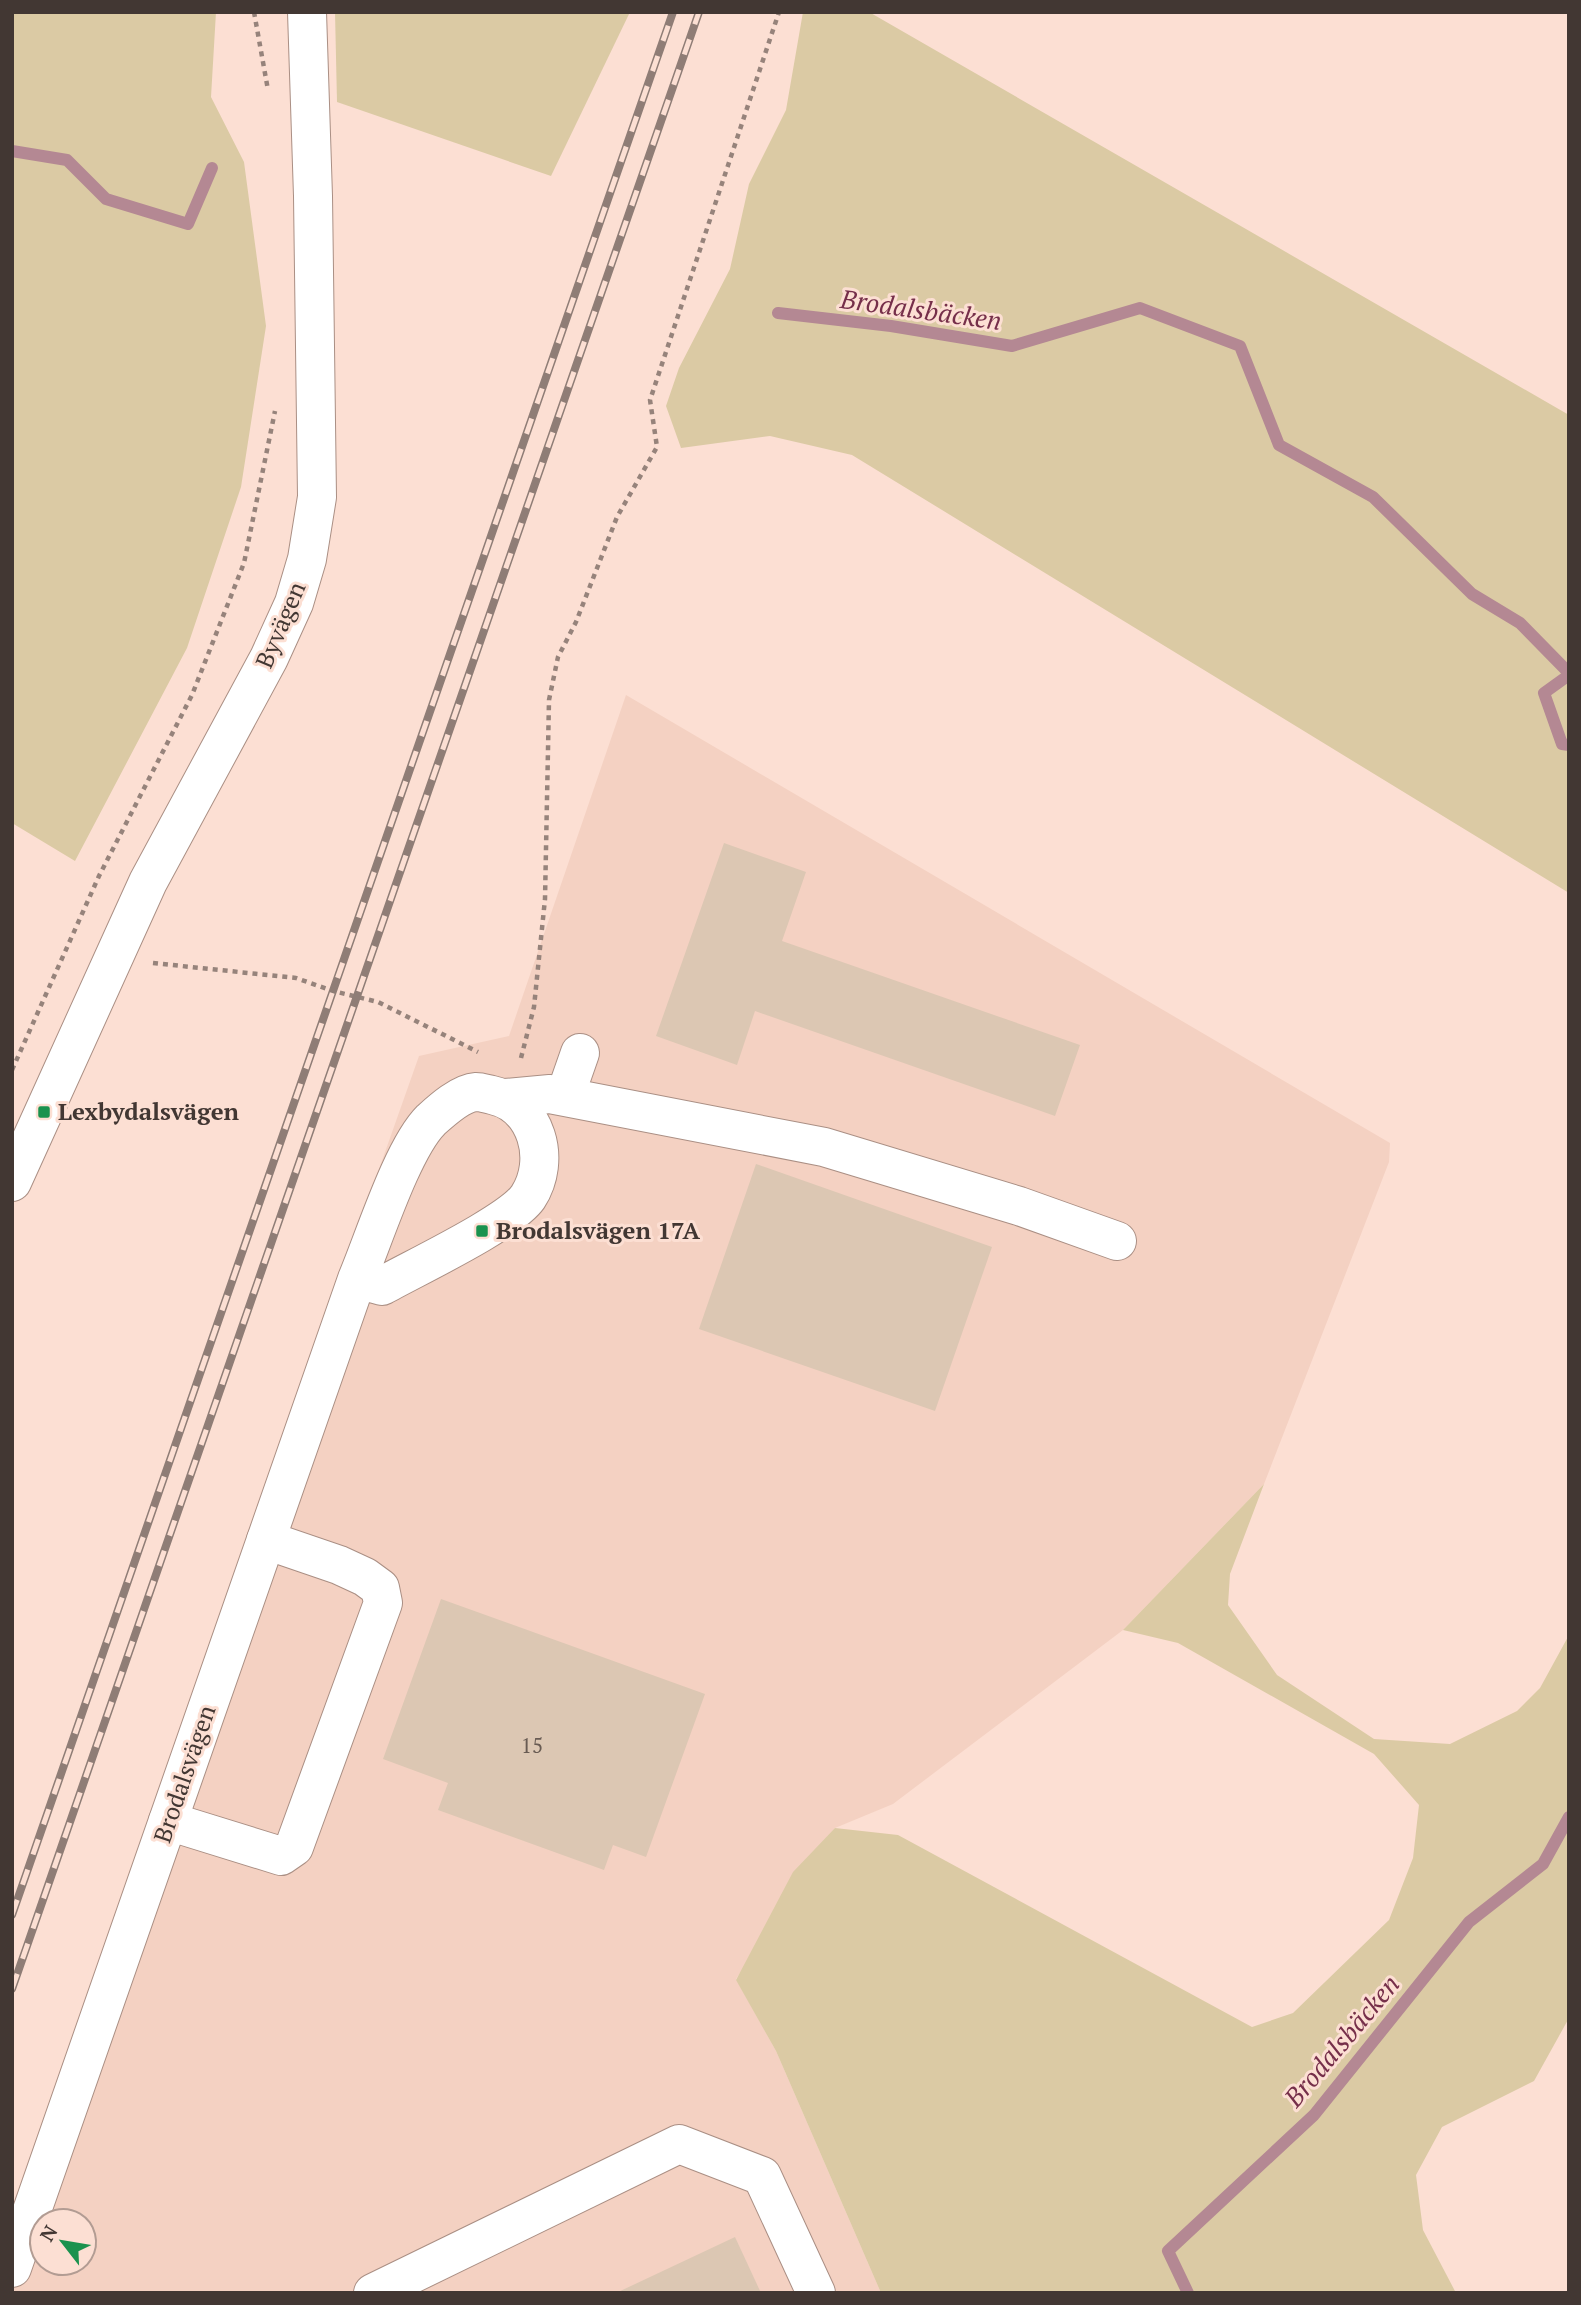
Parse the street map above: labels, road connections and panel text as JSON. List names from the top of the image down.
{
  "streets": {
    "street": ["Byvägen", "Brodalsvägen"]
  },
  "water": ["Brodalsbäcken"],
  "places": {
    "transit": ["Lexbydalsvägen", "Brodalsvägen 17A"]
  },
  "house_numbers": ["15"],
  "north": "top left"
}
